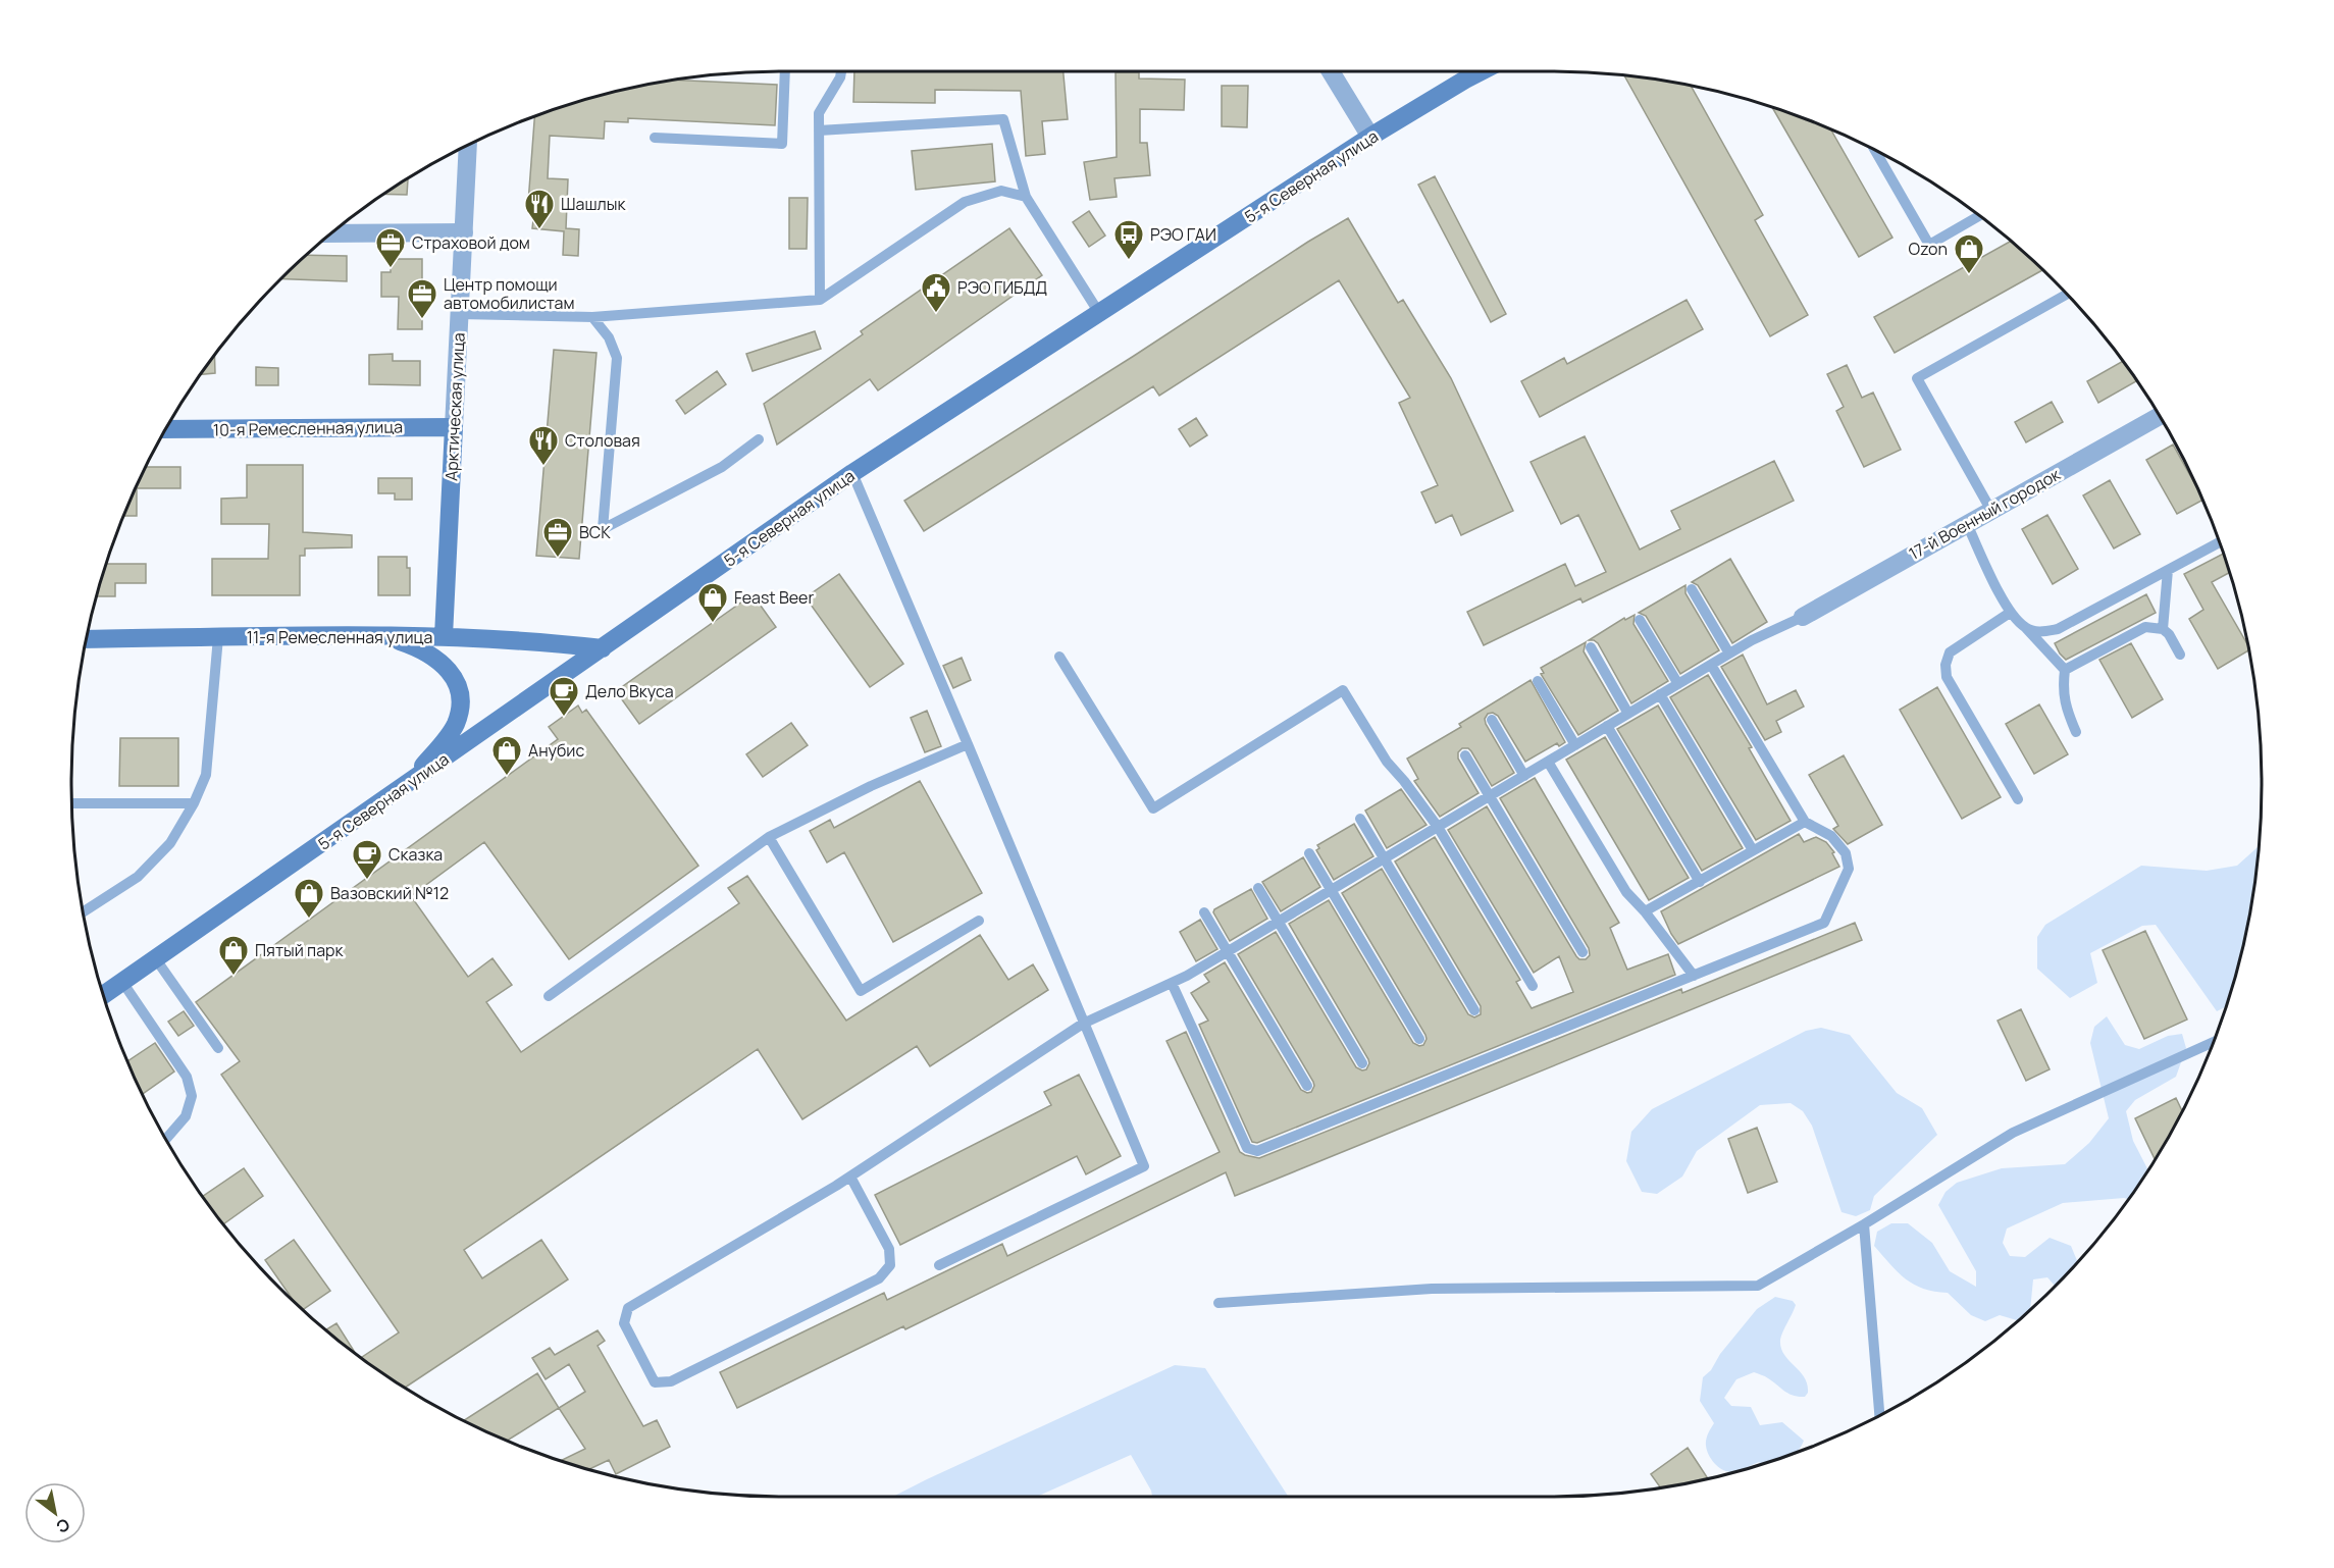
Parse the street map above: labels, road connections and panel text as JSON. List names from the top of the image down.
{
  "streets": {
    "main road": [
      "5-я Северная улица",
      "Арктическая улица",
      "10-я Ремесленная улица",
      "11-я Ремесленная улица"
    ],
    "street": ["17-й Военный городок"]
  },
  "crossings": [
    ["5-я Северная улица", "11-я Ремесленная улица"],
    ["Арктическая улица", "10-я Ремесленная улица"],
    ["Арктическая улица", "11-я Ремесленная улица"]
  ],
  "places": {
    "restaurant": ["Шашлык", "Столовая"],
    "bus stop": ["РЭО ГАИ"],
    "office": ["Страховой дом", "Центр помощи автомобилистам", "ВСК"],
    "shop": [
      "Ozon",
      "Feast Beer",
      "Анубис",
      "Вазовский №12",
      "Пятый парк"
    ],
    "public building": ["РЭО ГИБДД"],
    "cafe": ["Дело Вкуса", "Сказка"]
  },
  "north": "bottom right"
}
